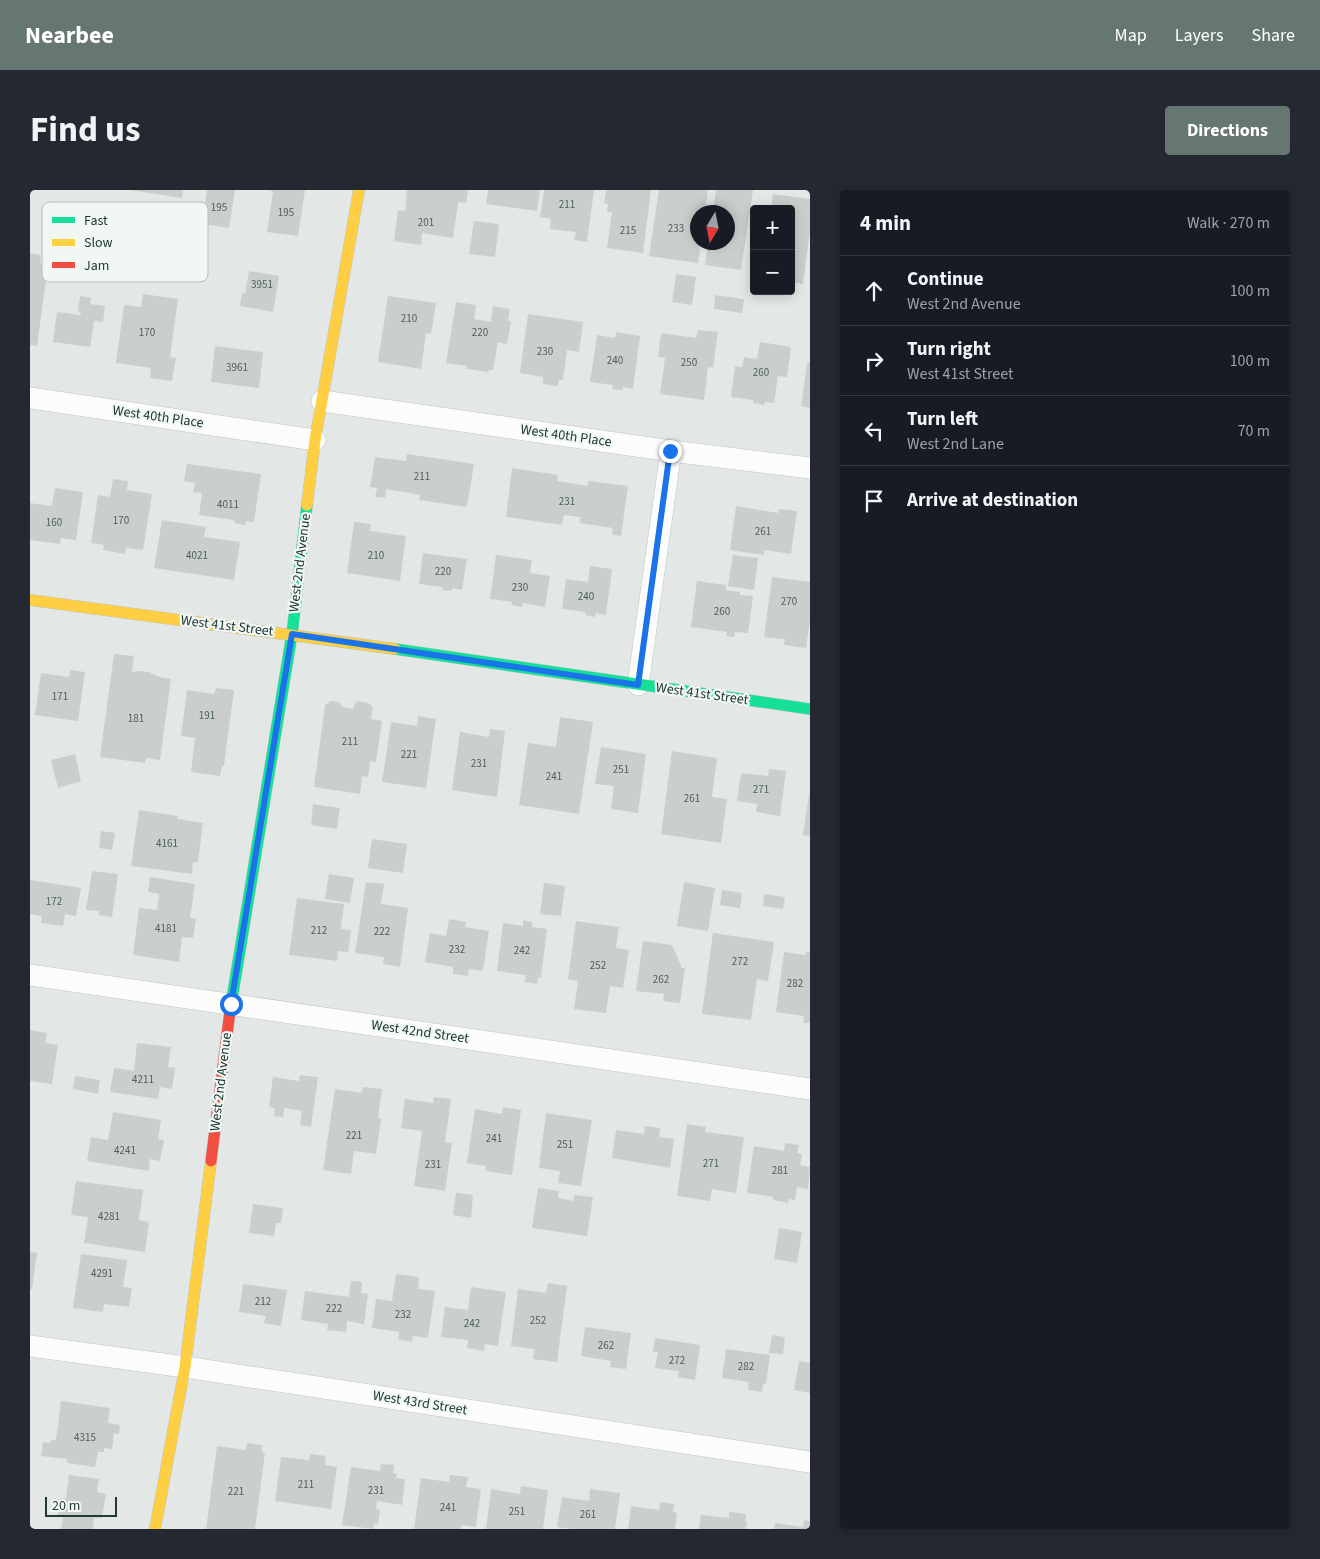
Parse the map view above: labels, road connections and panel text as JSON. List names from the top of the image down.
{
  "streets": {
    "street": [
      "West 40th Place",
      "West 2nd Avenue",
      "West 41st Street",
      "West 42nd Street",
      "West 43rd Street"
    ]
  },
  "crossings": [
    ["West 40th Place", "West 2nd Avenue"],
    ["West 2nd Avenue", "West 41st Street"],
    ["West 2nd Avenue", "West 42nd Street"],
    ["West 2nd Avenue", "West 43rd Street"]
  ],
  "house_numbers": [
    "211",
    "195",
    "195",
    "201",
    "233",
    "215",
    "3951",
    "210",
    "170",
    "220",
    "230",
    "240",
    "250",
    "3961",
    "260",
    "211",
    "231",
    "4011",
    "170",
    "160",
    "261",
    "4021",
    "210",
    "220",
    "230",
    "240",
    "270",
    "260",
    "171",
    "191",
    "181",
    "211",
    "221",
    "231",
    "251",
    "241",
    "271",
    "261",
    "4161",
    "172",
    "4181",
    "212",
    "222",
    "232",
    "242",
    "272",
    "252",
    "262",
    "282",
    "4211",
    "221",
    "241",
    "251",
    "4241",
    "271",
    "231",
    "281",
    "4281",
    "4291",
    "212",
    "222",
    "232",
    "252",
    "242",
    "262",
    "272",
    "282",
    "4315",
    "211",
    "231",
    "221",
    "241",
    "251",
    "261"
  ],
  "legend": ["Fast", "Slow", "Jam"],
  "scale_bar": "20 m",
  "north": "bottom",
  "page": {
    "header": "Nearbee",
    "nav": ["Map", "Layers", "Share"],
    "title": "Find us",
    "buttons": "Directions",
    "heading": ["4 min", "Walk · 270 m"],
    "map_buttons": ["+", "−"],
    "list": [
      ["Continue", "West 2nd Avenue", "100 m"],
      ["Turn right", "West 41st Street", "100 m"],
      ["Turn left", "West 2nd Lane", "70 m"],
      "Arrive at destination"
    ],
    "scale": "20 m"
  }
}
